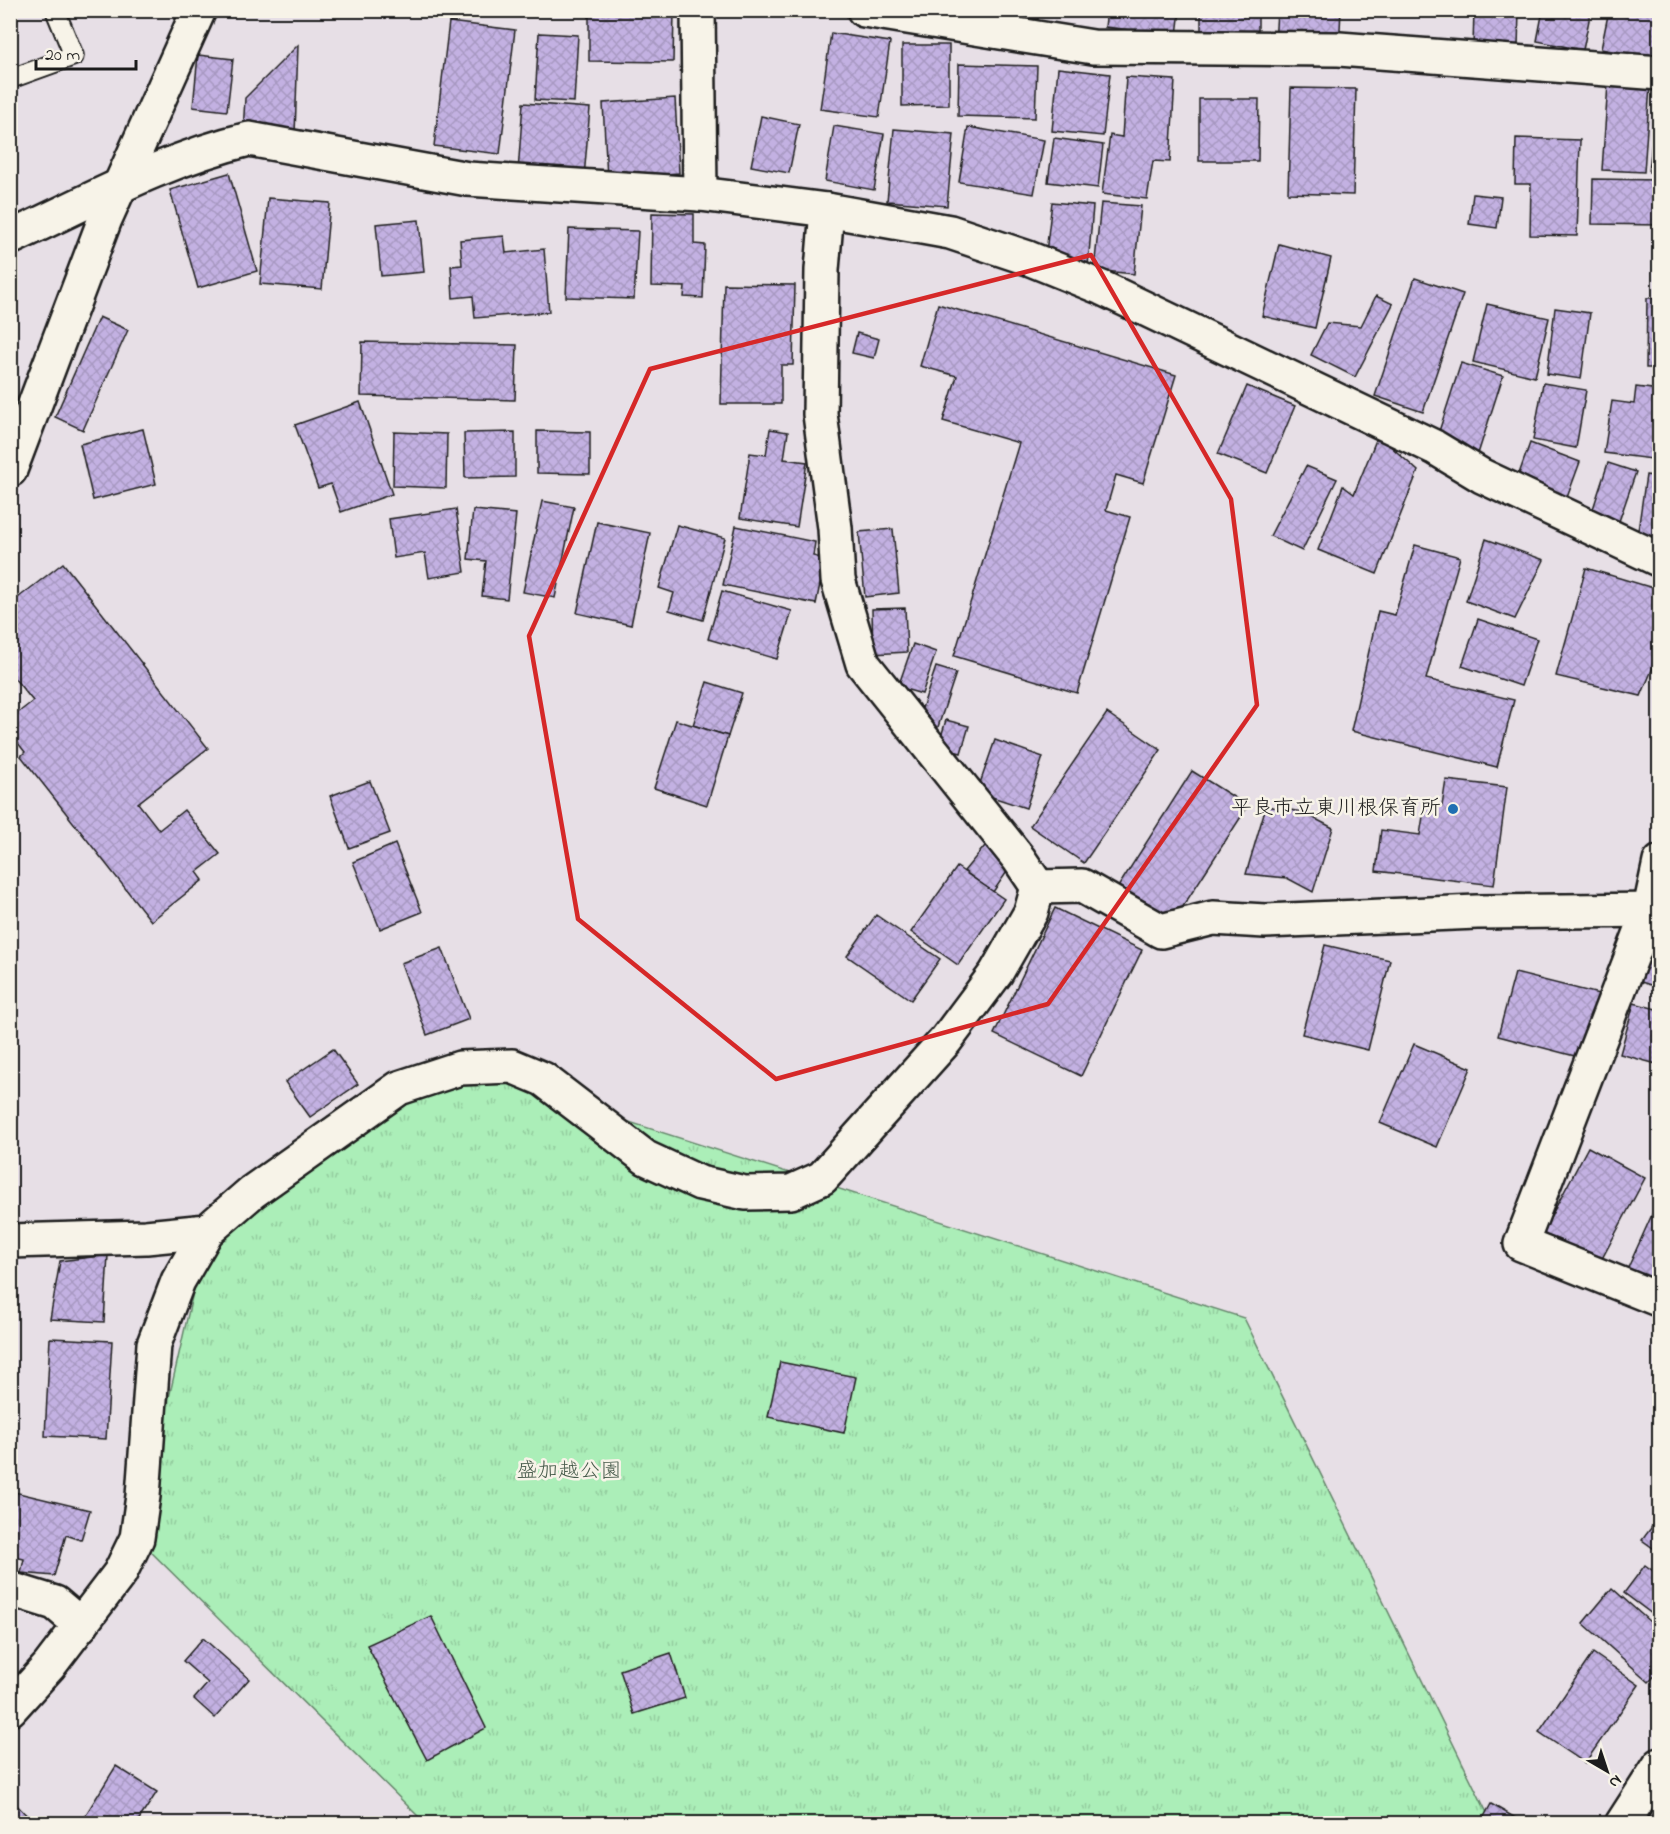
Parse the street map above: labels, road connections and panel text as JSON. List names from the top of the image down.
{
  "parks": ["盛加越公園"],
  "places": ["平良市立東川根保育所"],
  "scale_bar": "20 m",
  "north": "bottom right"
}
